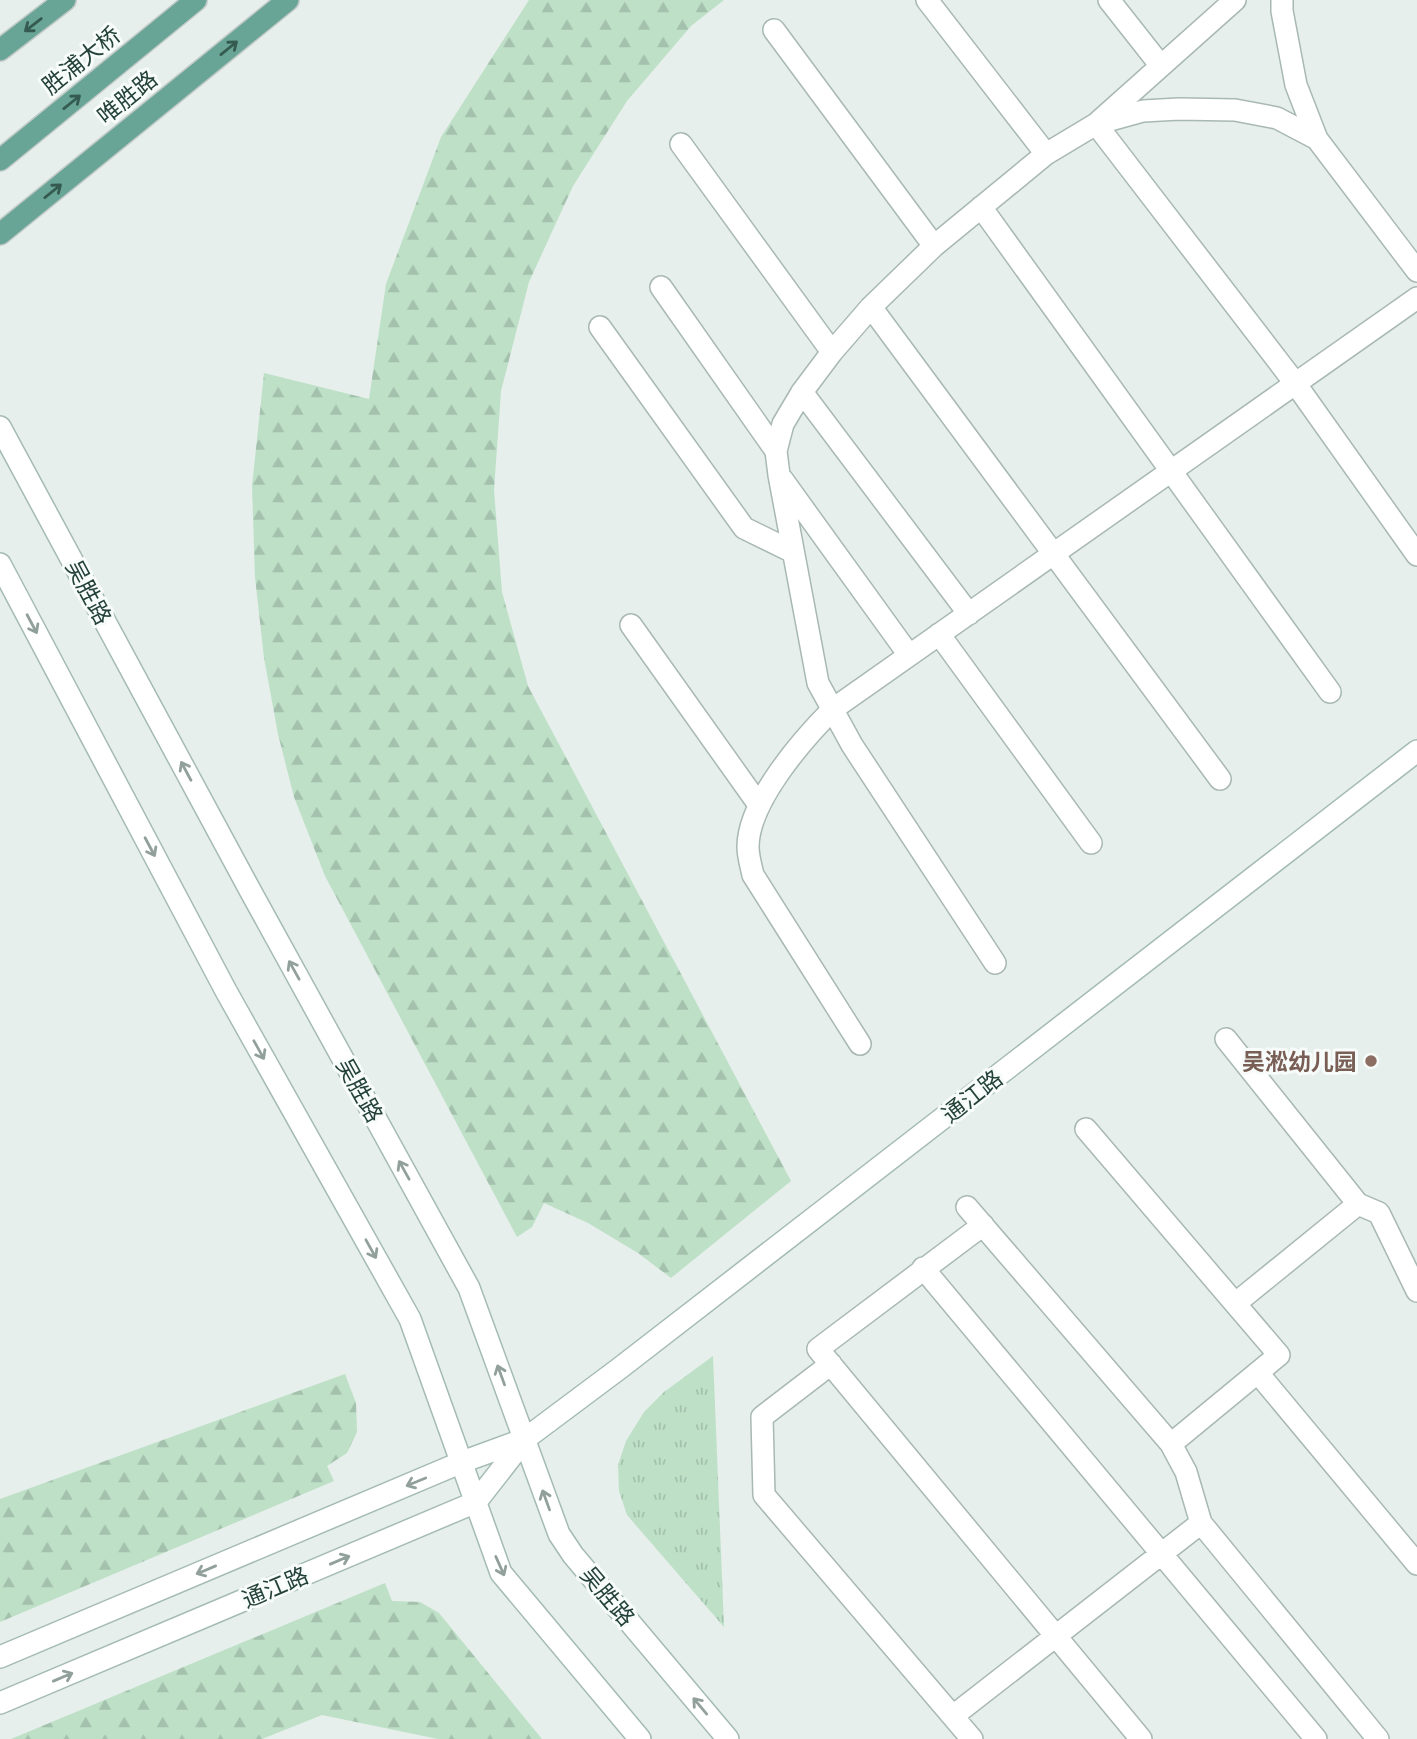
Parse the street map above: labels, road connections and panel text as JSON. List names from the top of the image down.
{
  "streets": {
    "main road": ["胜浦大桥", "唯胜路"],
    "street": ["吴胜路", "通江路"]
  },
  "crossings": [
    ["吴胜路", "通江路"]
  ],
  "one_way": ["唯胜路"],
  "places": ["吴淞幼儿园"]
}
